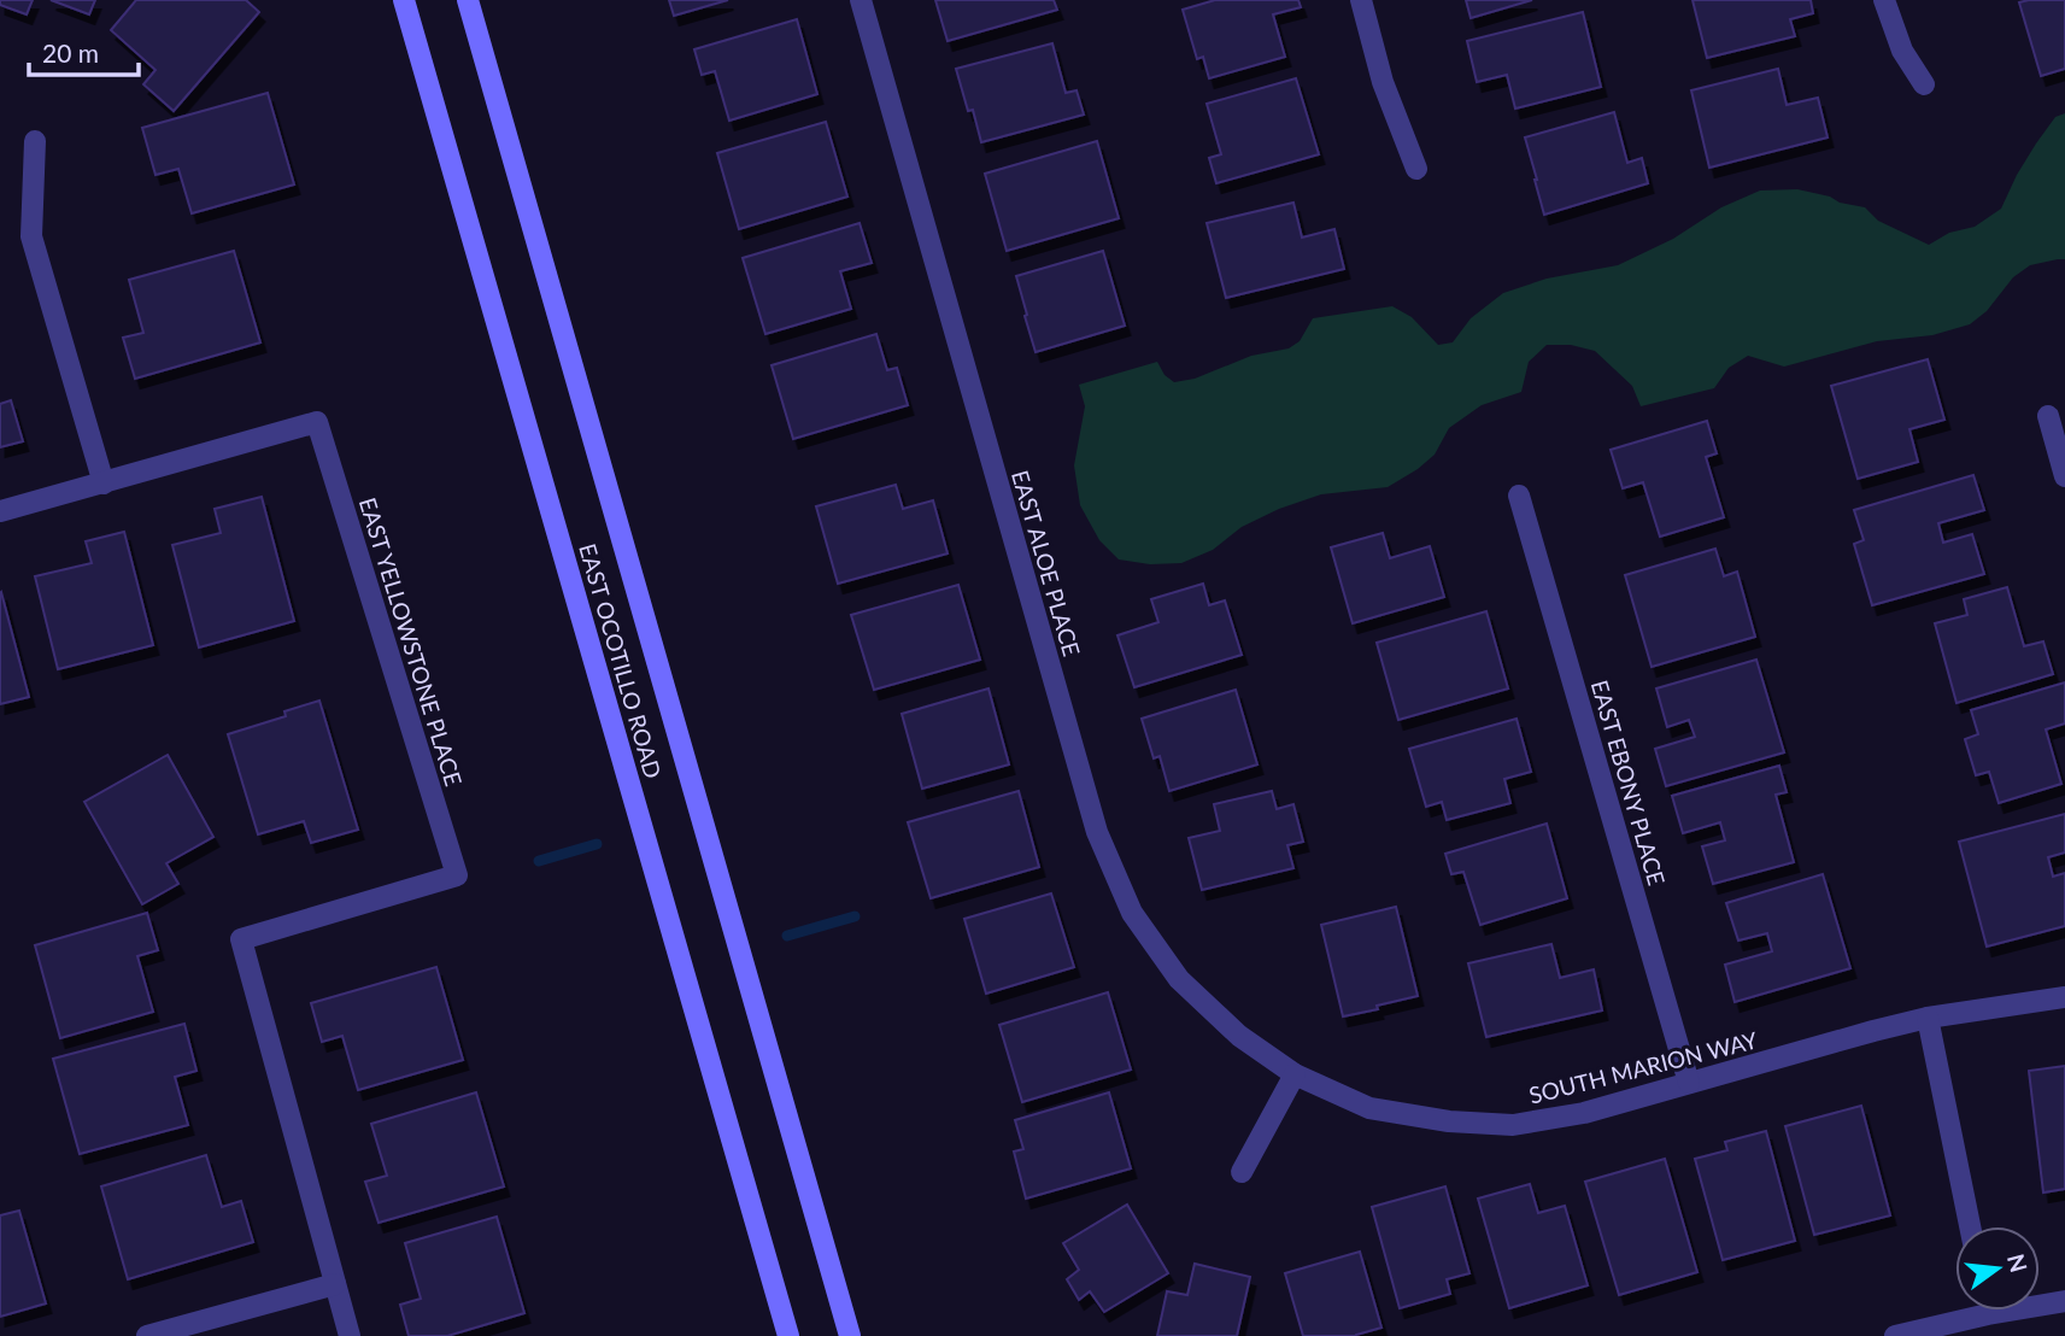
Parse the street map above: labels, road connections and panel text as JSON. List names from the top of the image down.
{
  "streets": {
    "main road": ["EAST OCOTILLO ROAD"],
    "street": [
      "EAST ALOE PLACE",
      "EAST YELLOWSTONE PLACE",
      "EAST EBONY PLACE",
      "SOUTH MARION WAY"
    ]
  },
  "crossings": [
    ["EAST ALOE PLACE", "SOUTH MARION WAY"],
    ["EAST EBONY PLACE", "SOUTH MARION WAY"]
  ],
  "scale_bar": "20 m",
  "north": "right"
}
